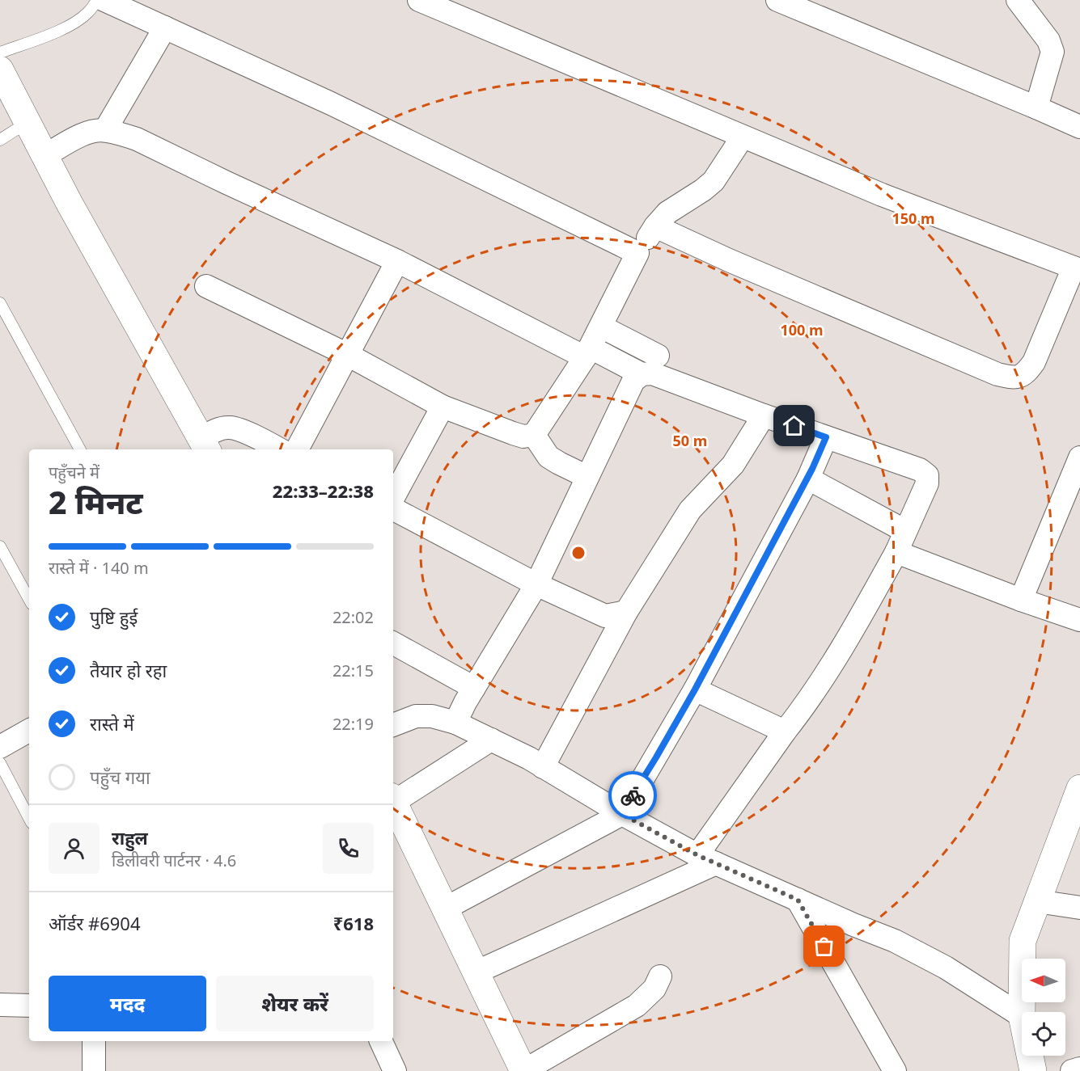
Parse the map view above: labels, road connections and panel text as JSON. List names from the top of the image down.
{
  "north": "left",
  "page": {
    "heading": ["2 मिनट", "पहुँचने में", "22:33–22:38"],
    "panel": [
      "राहुल",
      "डिलीवरी पार्टनर · 4.6",
      "ऑर्डर #6904",
      "₹618"
    ],
    "bar": "रास्ते में · 140 m",
    "list": [
      ["पुष्टि हुई", "22:02"],
      ["तैयार हो रहा", "22:15"],
      ["रास्ते में", "22:19"],
      "पहुँच गया"
    ],
    "buttons": ["मदद", "शेयर करें"]
  },
  "rings": ["150 m", "100 m", "50 m"]
}
